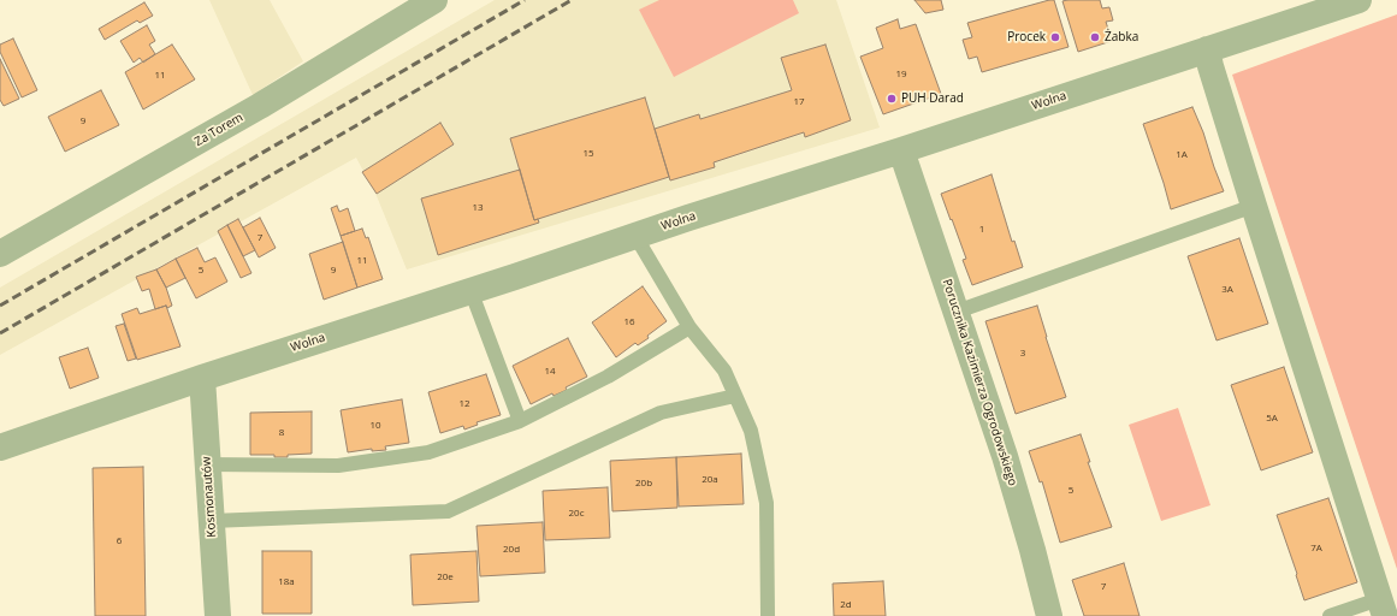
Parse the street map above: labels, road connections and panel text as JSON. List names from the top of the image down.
{
  "streets": {
    "street": [
      "Wolna",
      "Za Torem",
      "Porucznika Kazimierza Ogrodowskiego",
      "Kosmonautów"
    ]
  },
  "crossings": [
    ["Wolna", "Porucznika Kazimierza Ogrodowskiego"],
    ["Wolna", "Kosmonautów"]
  ],
  "places": ["Procek", "Żabka", "PUH Darad"],
  "house_numbers": [
    "19",
    "11",
    "17",
    "9",
    "15",
    "1A",
    "13",
    "1",
    "7",
    "11",
    "5",
    "9",
    "3A",
    "16",
    "3",
    "14",
    "12",
    "5A",
    "10",
    "8",
    "20a",
    "20b",
    "5",
    "20c",
    "6",
    "7A",
    "20d",
    "20e",
    "18a",
    "7",
    "2d"
  ]
}
